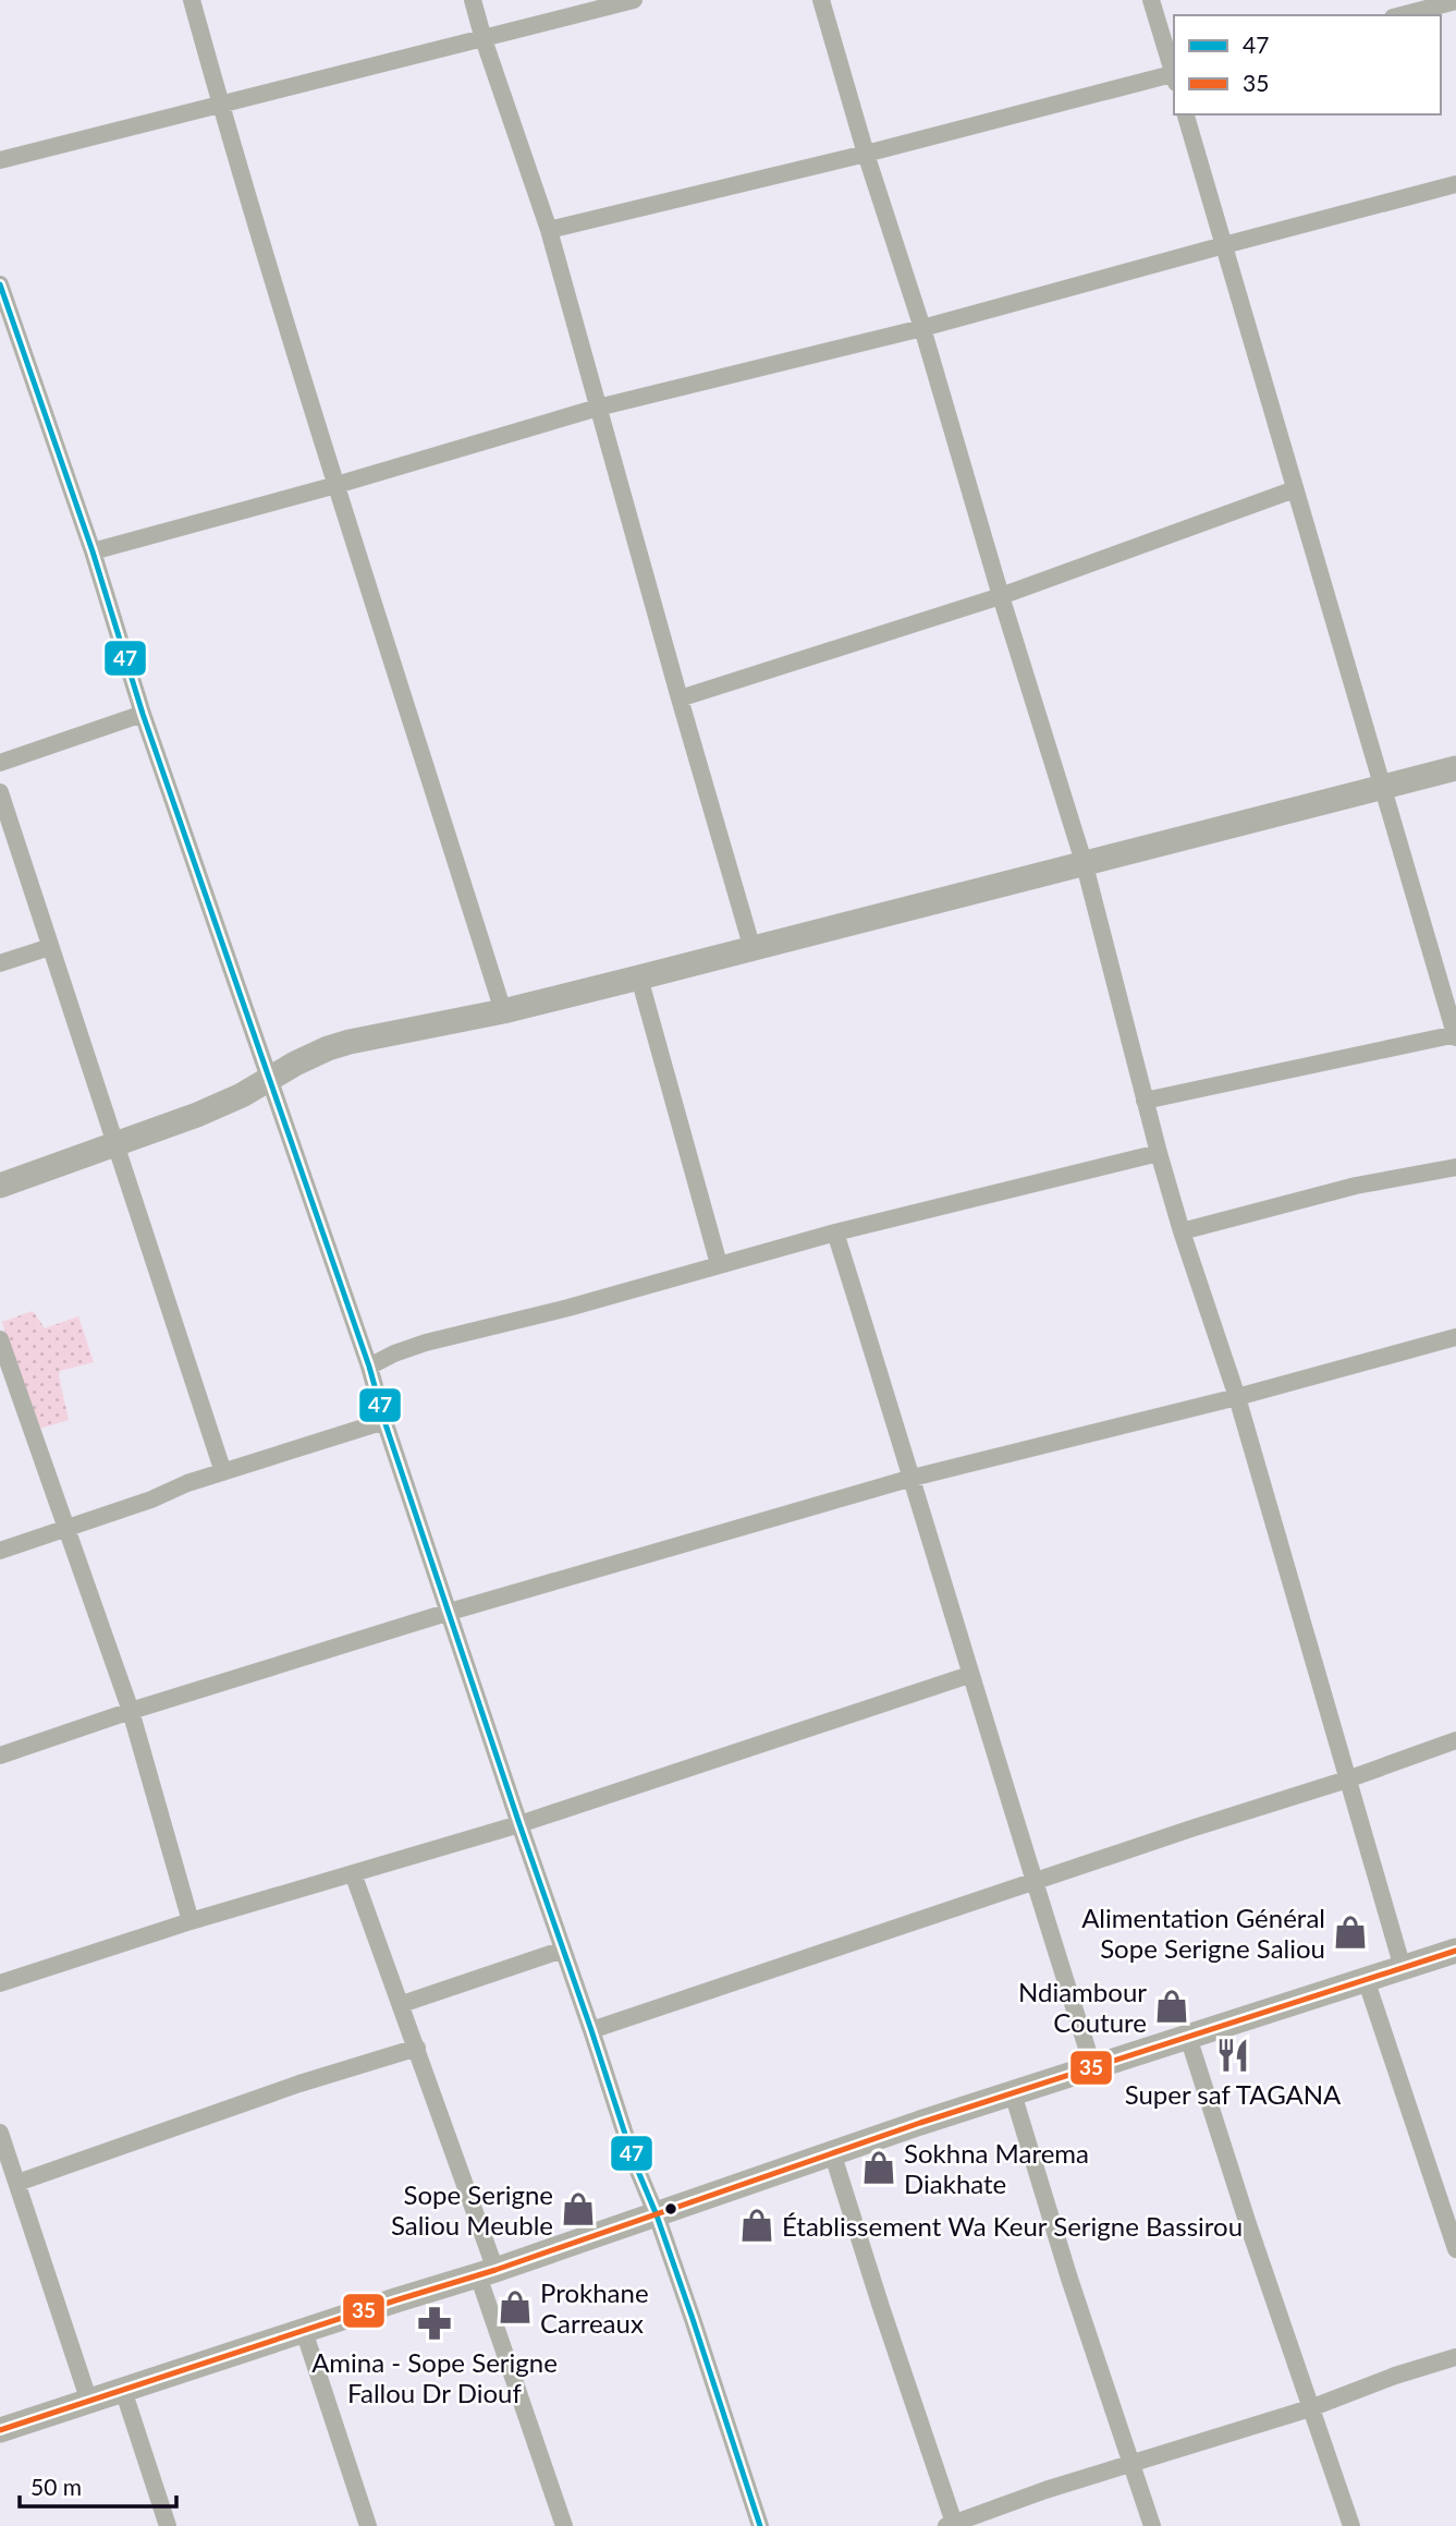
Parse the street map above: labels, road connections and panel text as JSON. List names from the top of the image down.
{
  "places": {
    "shop": [
      "Alimentation Général Sope Serigne Saliou",
      "Ndiambour Couture",
      "Sokhna Marema Diakhate",
      "Sope Serigne Saliou Meuble",
      "Établissement Wa Keur Serigne Bassirou",
      "Prokhane Carreaux"
    ],
    "restaurant": ["Super saf TAGANA"],
    "pharmacy": ["Amina - Sope Serigne Fallou Dr Diouf"]
  },
  "lines": ["transit line 47", "transit line 35"],
  "legend": ["47", "35"],
  "scale_bar": "50 m"
}
